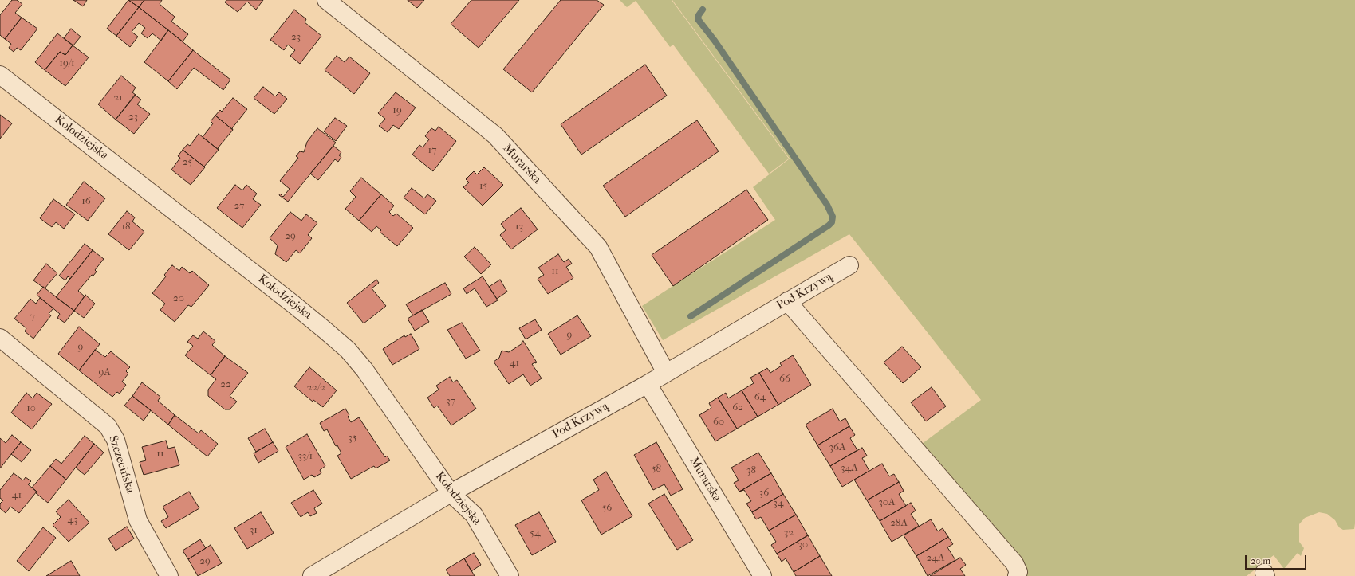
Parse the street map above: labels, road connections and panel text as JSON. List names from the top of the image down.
{
  "streets": {
    "street": [
      "Kołodziejska",
      "Murarska",
      "Pod Krzywą",
      "Szczecińska"
    ]
  },
  "crossings": [
    ["Kołodziejska", "Pod Krzywą"],
    ["Murarska", "Pod Krzywą"]
  ],
  "house_numbers": [
    "23",
    "19/1",
    "21",
    "19",
    "23",
    "17",
    "25",
    "15",
    "16",
    "27",
    "18",
    "13",
    "29",
    "11",
    "20",
    "7",
    "9",
    "9",
    "41",
    "9A",
    "66",
    "22",
    "22/2",
    "64",
    "37",
    "62",
    "10",
    "60",
    "35",
    "36A",
    "11",
    "33/1",
    "34A",
    "58",
    "38",
    "36",
    "41",
    "30A",
    "34",
    "56",
    "43",
    "28A",
    "31",
    "32",
    "54",
    "30",
    "24A",
    "29"
  ],
  "scale_bar": "20 m"
}
